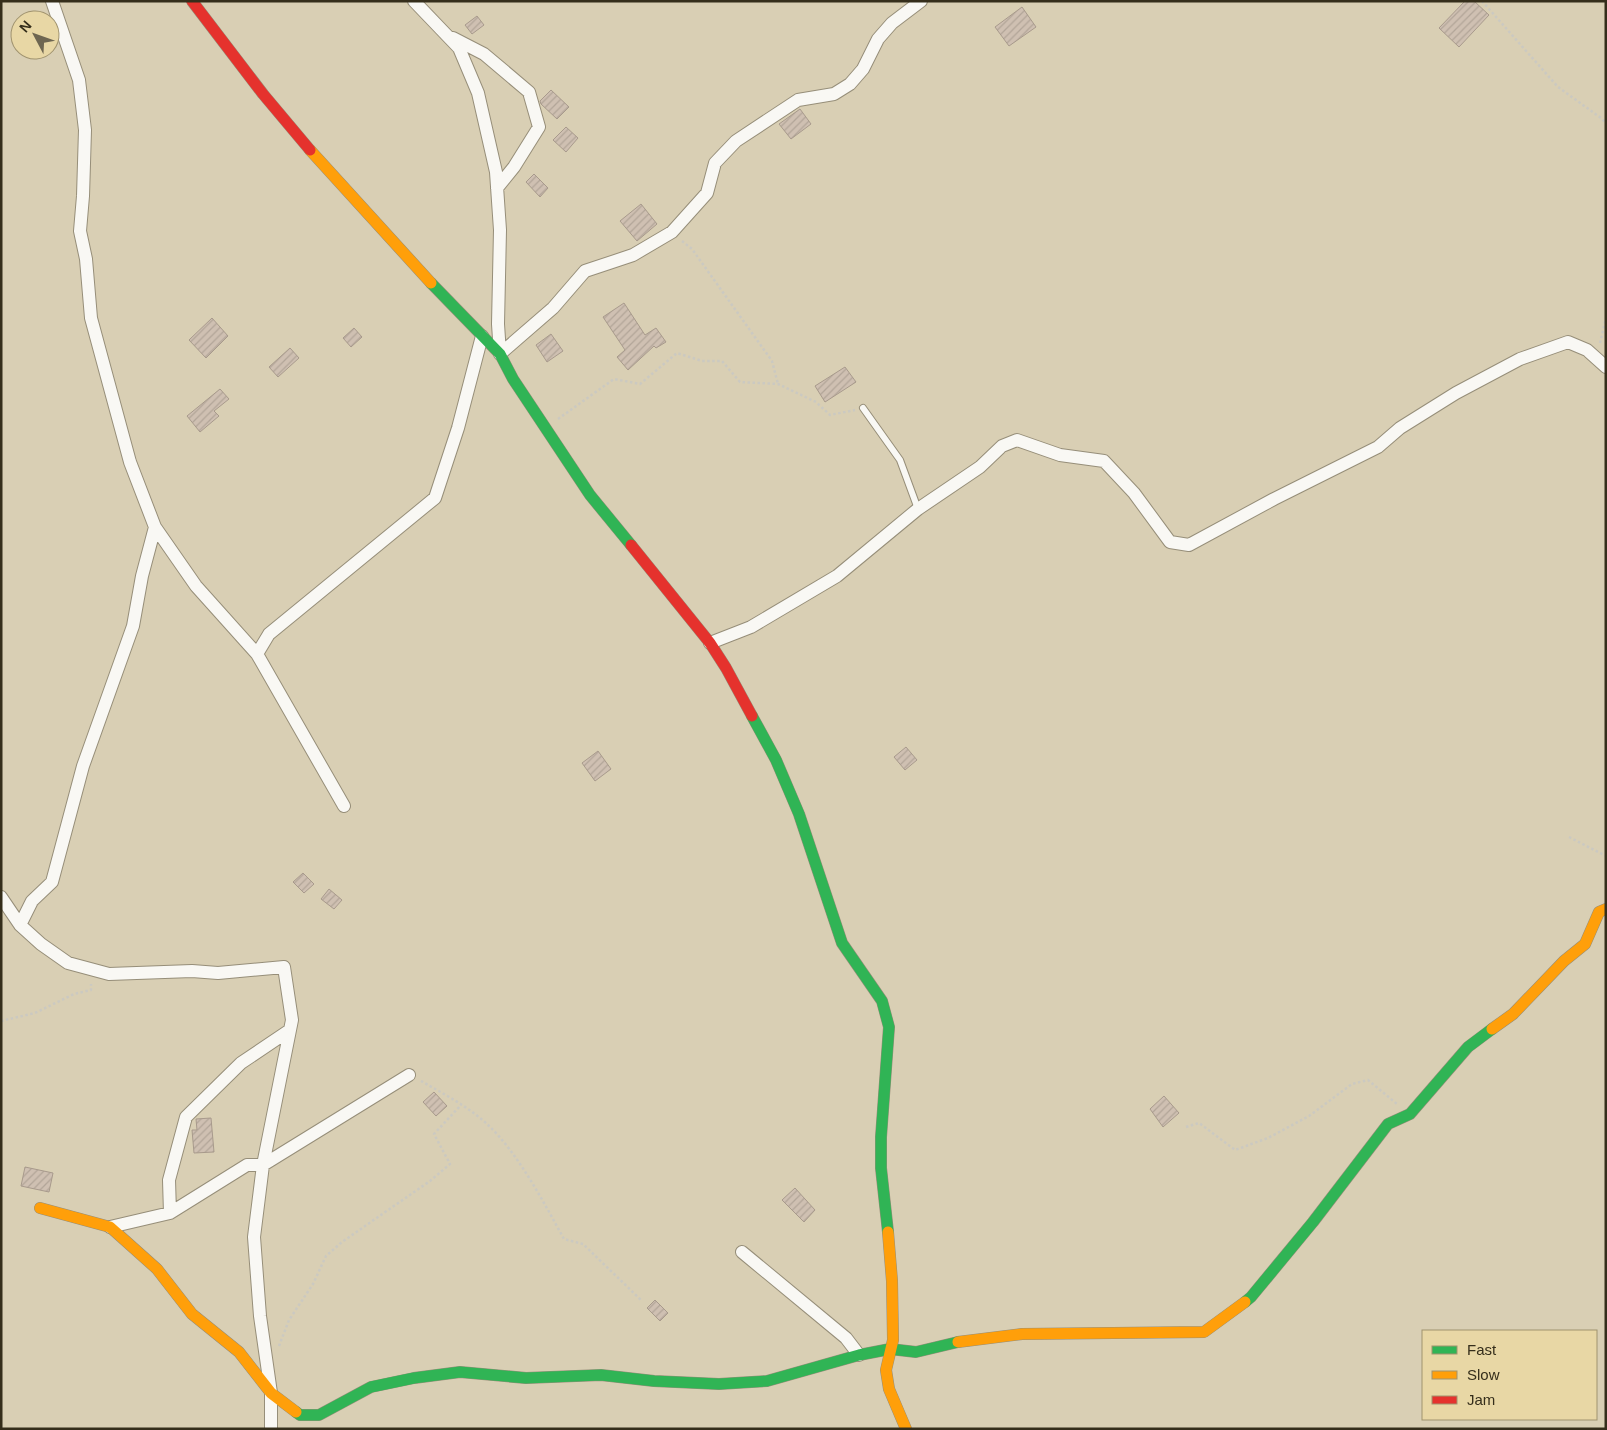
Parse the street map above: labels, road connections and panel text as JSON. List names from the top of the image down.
{
  "legend": ["Fast", "Slow", "Jam"],
  "north": "top left"
}
